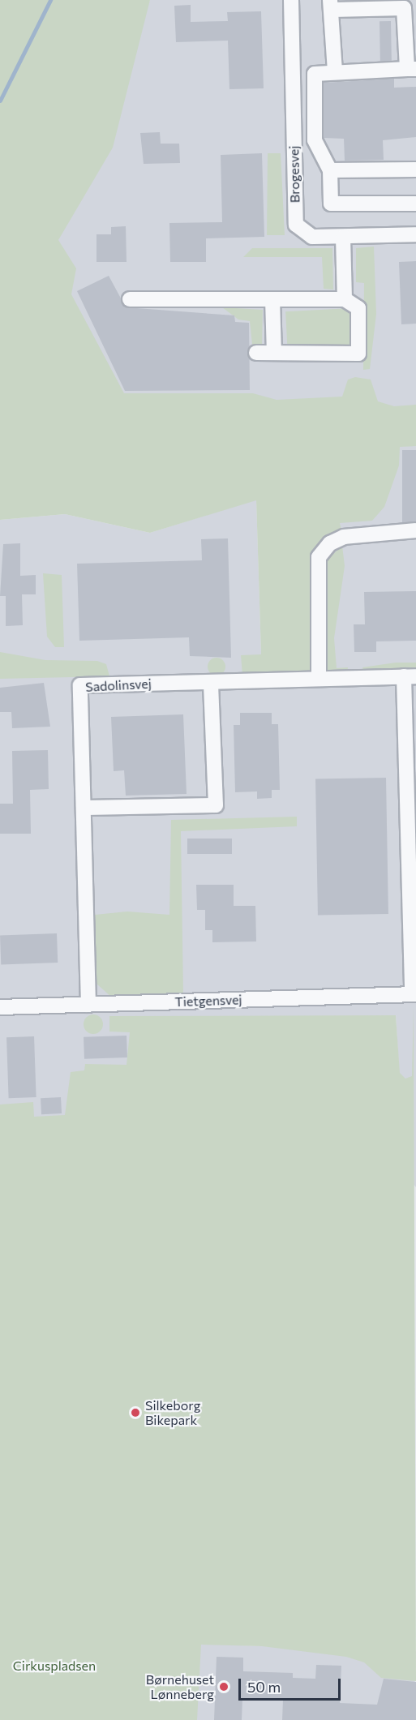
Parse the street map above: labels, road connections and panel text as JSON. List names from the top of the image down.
{
  "streets": {
    "street": ["Brogesvej", "Sadolinsvej", "Tietgensvej"]
  },
  "crossings": [
    ["Sadolinsvej", "Tietgensvej"]
  ],
  "parks": ["Cirkuspladsen"],
  "places": ["Silkeborg Bikepark", "Børnehuset Lønneberg"],
  "scale_bar": "50 m"
}
